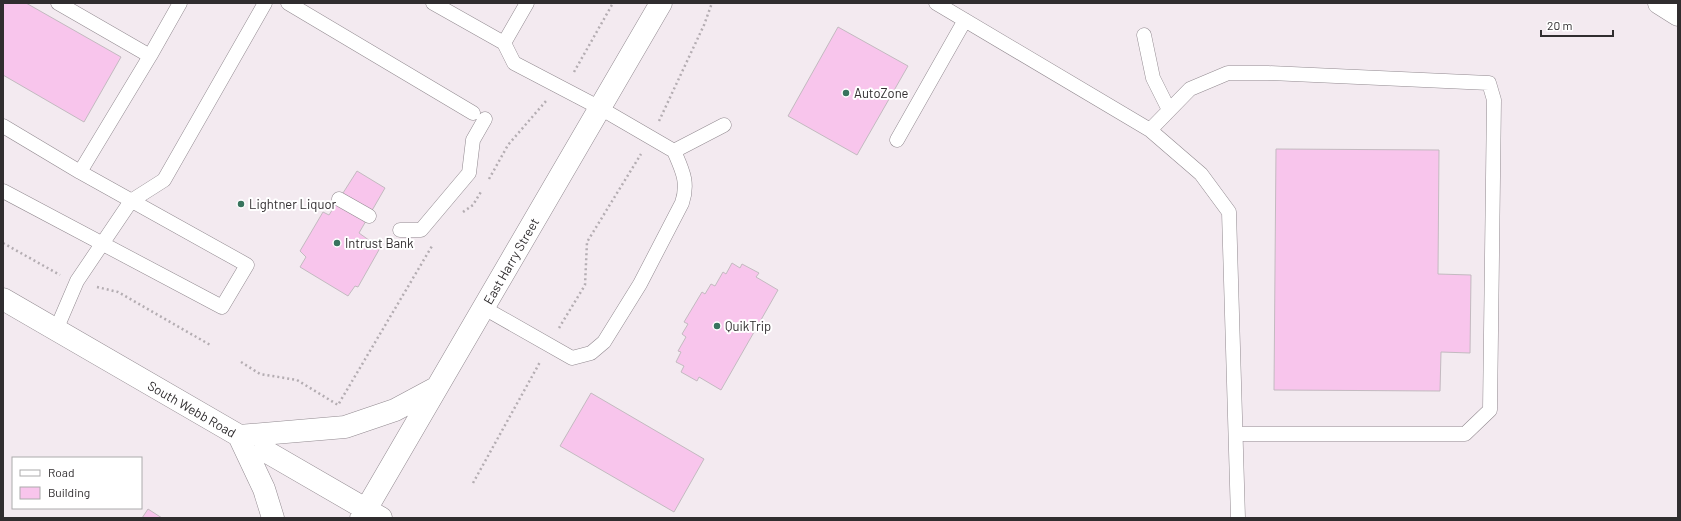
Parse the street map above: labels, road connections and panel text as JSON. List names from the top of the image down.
{
  "streets": {
    "main road": ["East Harry Street", "South Webb Road"]
  },
  "crossings": [
    ["East Harry Street", "South Webb Road"]
  ],
  "places": [
    "AutoZone",
    "Lightner Liquor",
    "Intrust Bank",
    "QuikTrip"
  ],
  "legend": ["Road", "Building"],
  "scale_bar": "20 m"
}
